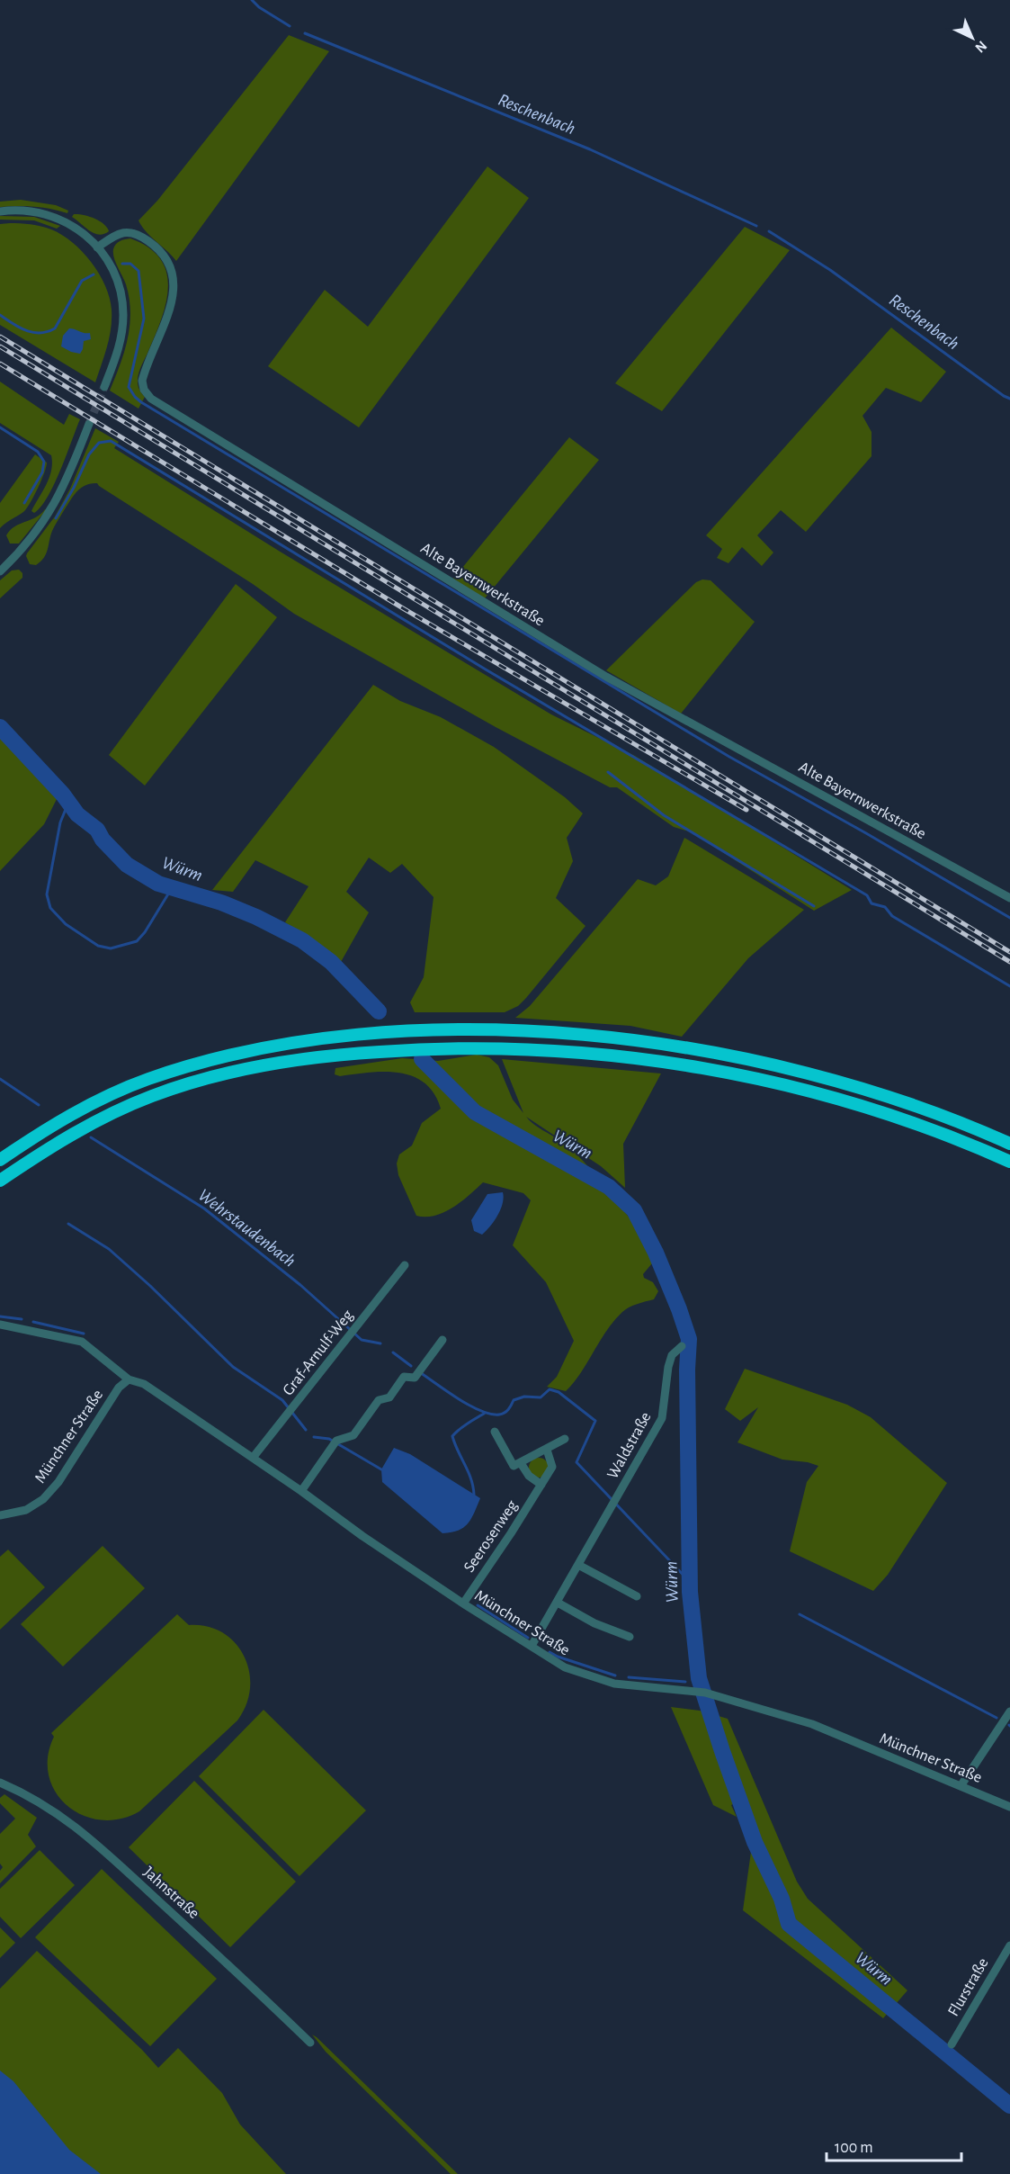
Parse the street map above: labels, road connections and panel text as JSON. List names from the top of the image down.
{
  "streets": {
    "street": [
      "Alte Bayernwerkstraße",
      "Graf-Arnulf-Weg",
      "Münchner Straße",
      "Waldstraße",
      "Seerosenweg",
      "Jahnstraße",
      "Flurstraße"
    ]
  },
  "crossings": [
    ["Graf-Arnulf-Weg", "Münchner Straße"],
    ["Münchner Straße", "Waldstraße"],
    ["Münchner Straße", "Seerosenweg"]
  ],
  "water": ["Reschenbach", "Würm", "Wehrstaudenbach"],
  "scale_bar": "100 m",
  "north": "bottom right"
}
